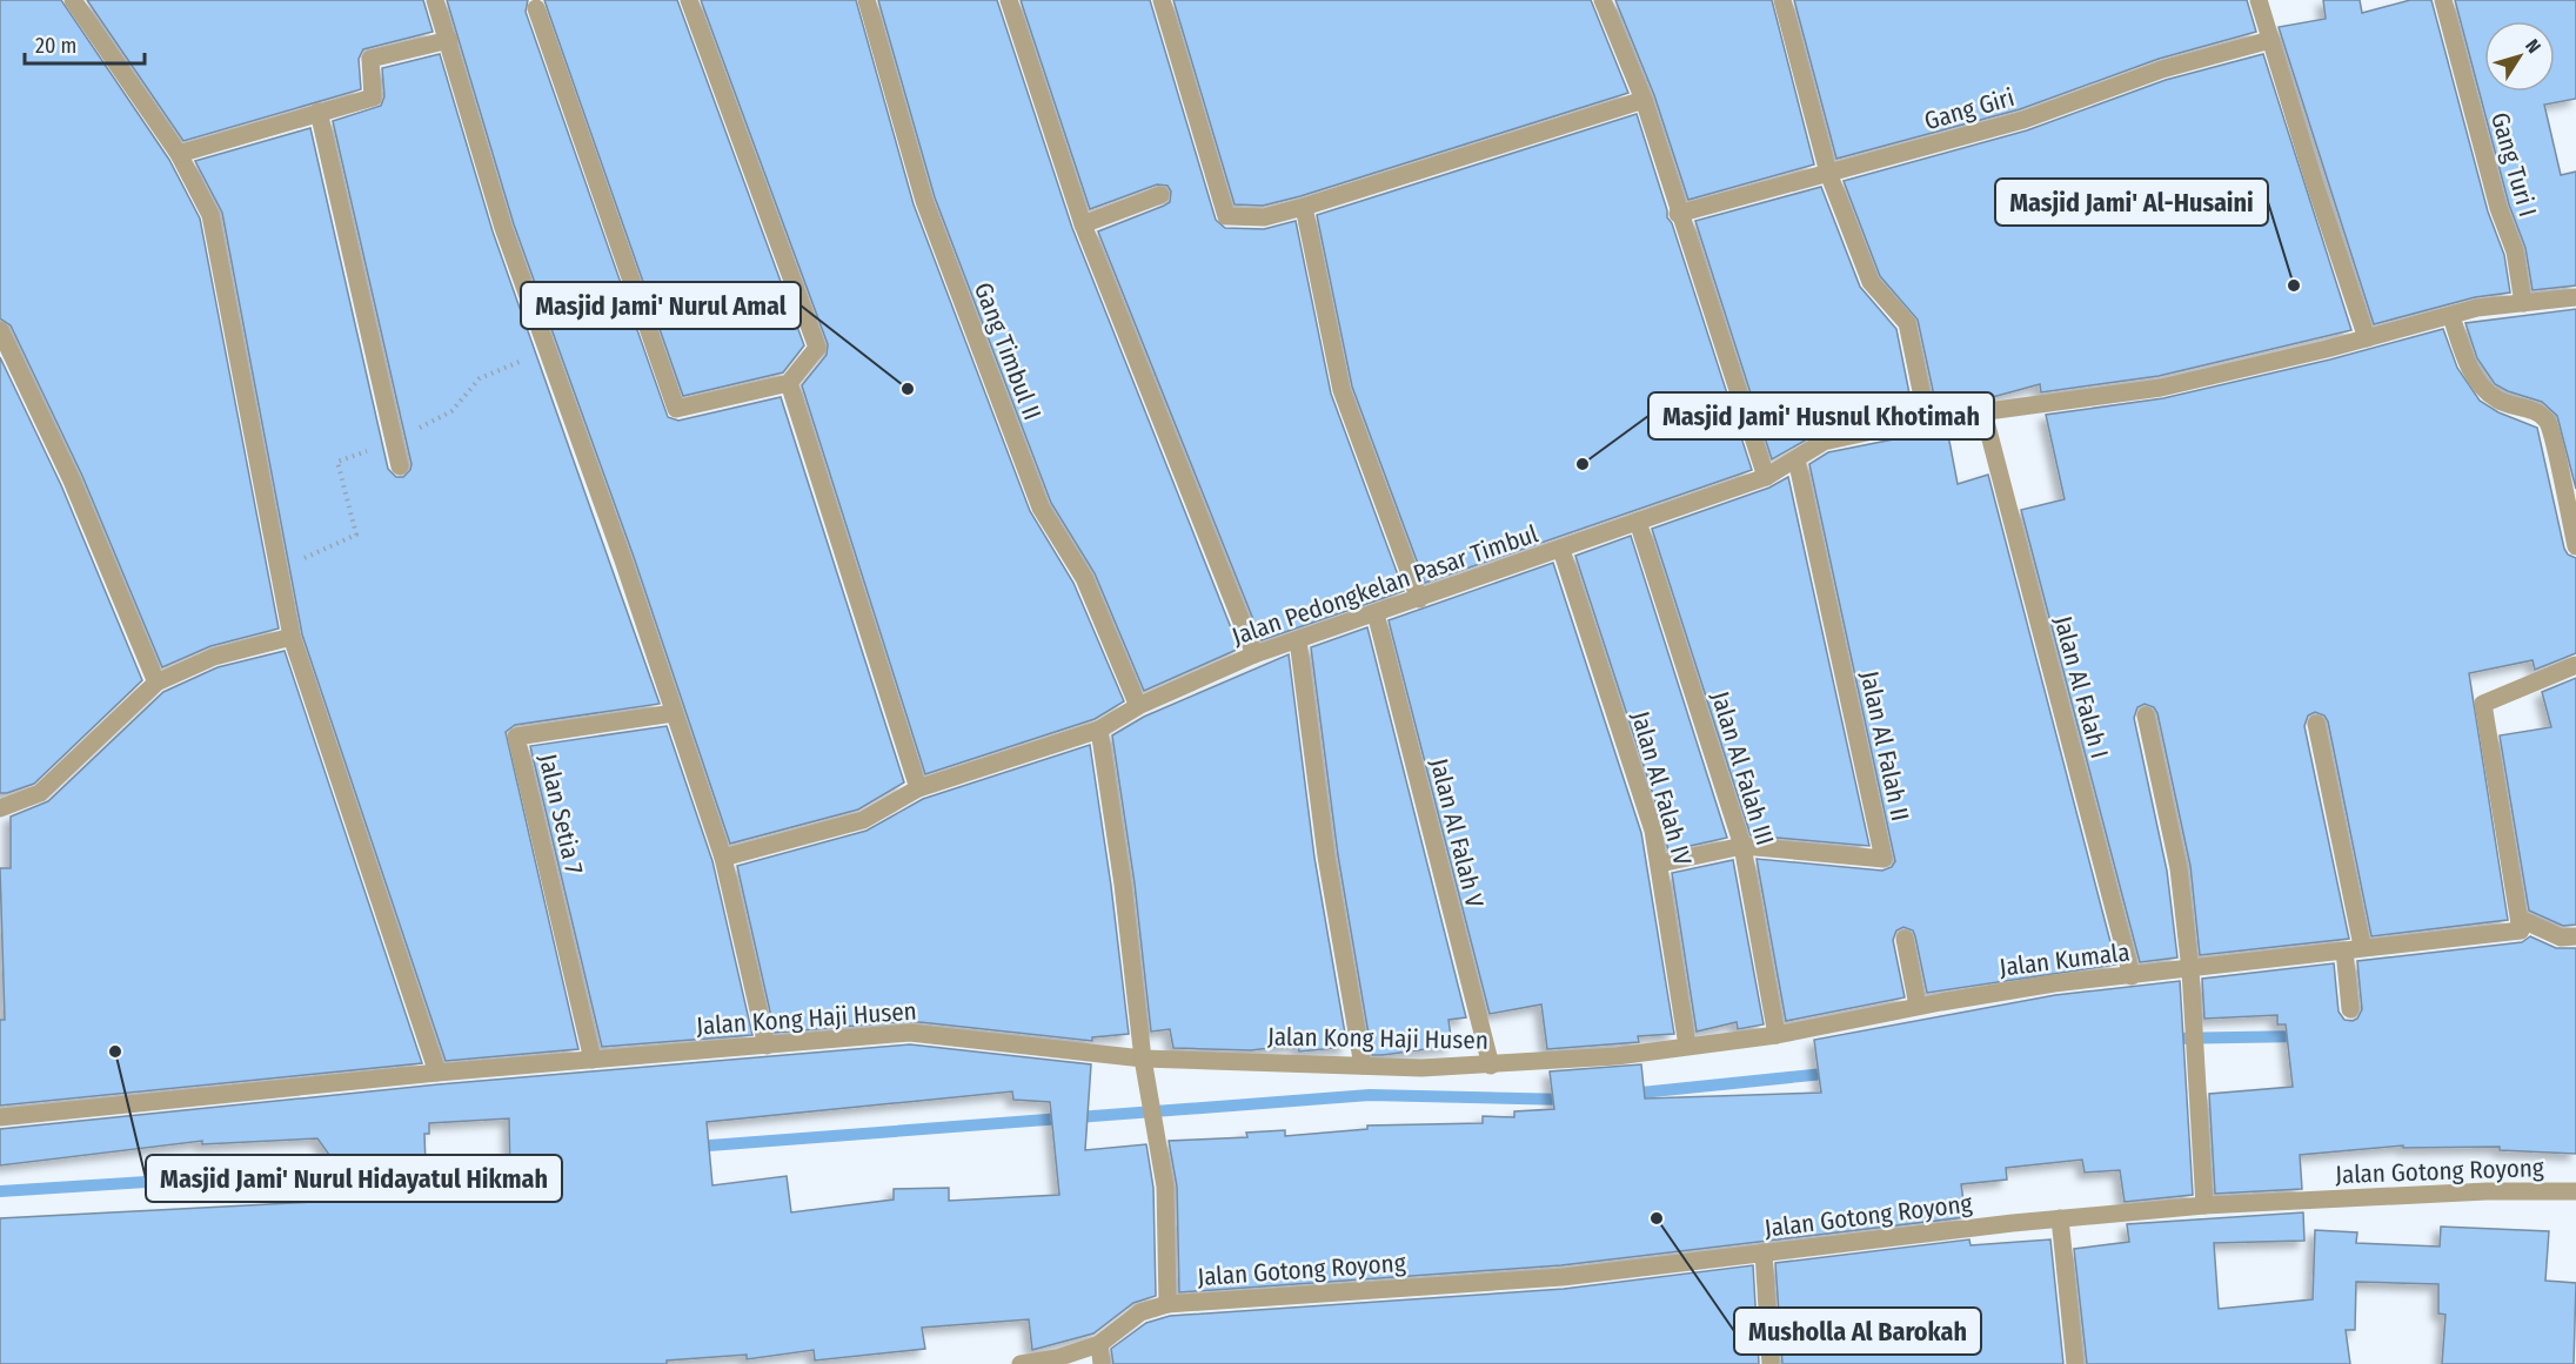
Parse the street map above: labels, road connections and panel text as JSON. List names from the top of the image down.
{
  "streets": {
    "street": [
      "Gang Giri",
      "Gang Turi I",
      "Gang Timbul II",
      "Jalan Pedongkelan Pasar Timbul",
      "Jalan Al Falah I",
      "Jalan Al Falah II",
      "Jalan Al Falah III",
      "Jalan Al Falah IV",
      "Jalan Setia 7",
      "Jalan Al Falah V",
      "Jalan Kumala",
      "Jalan Kong Haji Husen",
      "Jalan Gotong Royong"
    ]
  },
  "crossings": [
    ["Gang Timbul II", "Jalan Pedongkelan Pasar Timbul"],
    ["Jalan Pedongkelan Pasar Timbul", "Jalan Al Falah III"],
    ["Jalan Pedongkelan Pasar Timbul", "Jalan Al Falah IV"],
    ["Jalan Pedongkelan Pasar Timbul", "Jalan Al Falah V"],
    ["Jalan Al Falah I", "Jalan Kumala"],
    ["Jalan Al Falah II", "Jalan Al Falah III"],
    ["Jalan Al Falah II", "Jalan Al Falah IV"],
    ["Jalan Al Falah III", "Jalan Kumala"],
    ["Jalan Al Falah IV", "Jalan Kumala"],
    ["Jalan Setia 7", "Jalan Kong Haji Husen"],
    ["Jalan Al Falah V", "Jalan Kong Haji Husen"],
    ["Jalan Kumala", "Jalan Kong Haji Husen"]
  ],
  "places": [
    "Masjid Jami' Al-Husaini",
    "Masjid Jami' Nurul Amal",
    "Masjid Jami' Husnul Khotimah",
    "Masjid Jami' Nurul Hidayatul Hikmah",
    "Musholla Al Barokah"
  ],
  "scale_bar": "20 m",
  "north": "top right"
}
